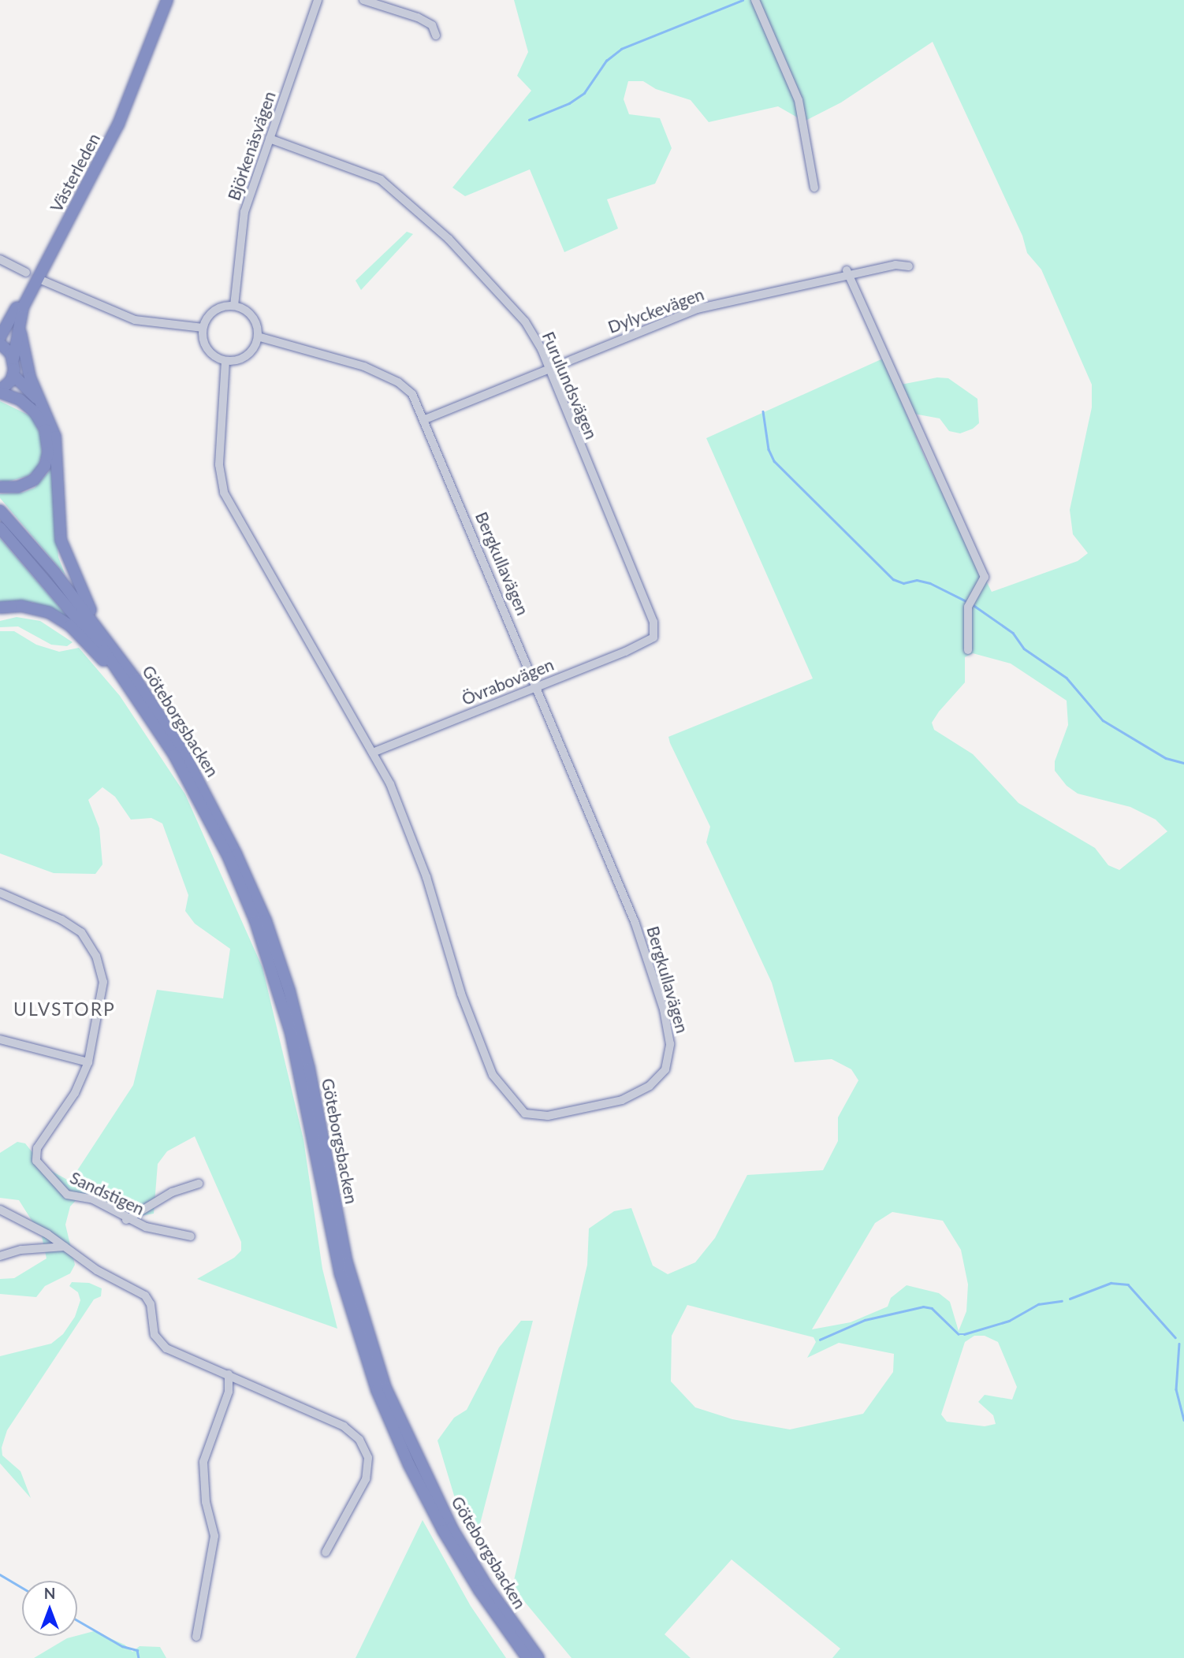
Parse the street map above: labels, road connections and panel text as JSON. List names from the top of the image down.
{
  "streets": {
    "highway": ["Västerleden", "Göteborgsbacken"],
    "street": [
      "Björkenäsvägen",
      "Dylyckevägen",
      "Furulundsvägen",
      "Bergkullavägen",
      "Övrabovägen",
      "Sandstigen"
    ]
  },
  "crossings": [
    ["Björkenäsvägen", "Furulundsvägen"],
    ["Björkenäsvägen", "Bergkullavägen"],
    ["Dylyckevägen", "Furulundsvägen"],
    ["Dylyckevägen", "Bergkullavägen"],
    ["Furulundsvägen", "Övrabovägen"],
    ["Bergkullavägen", "Övrabovägen"]
  ],
  "districts": ["ULVSTORP"],
  "north": "top"
}
